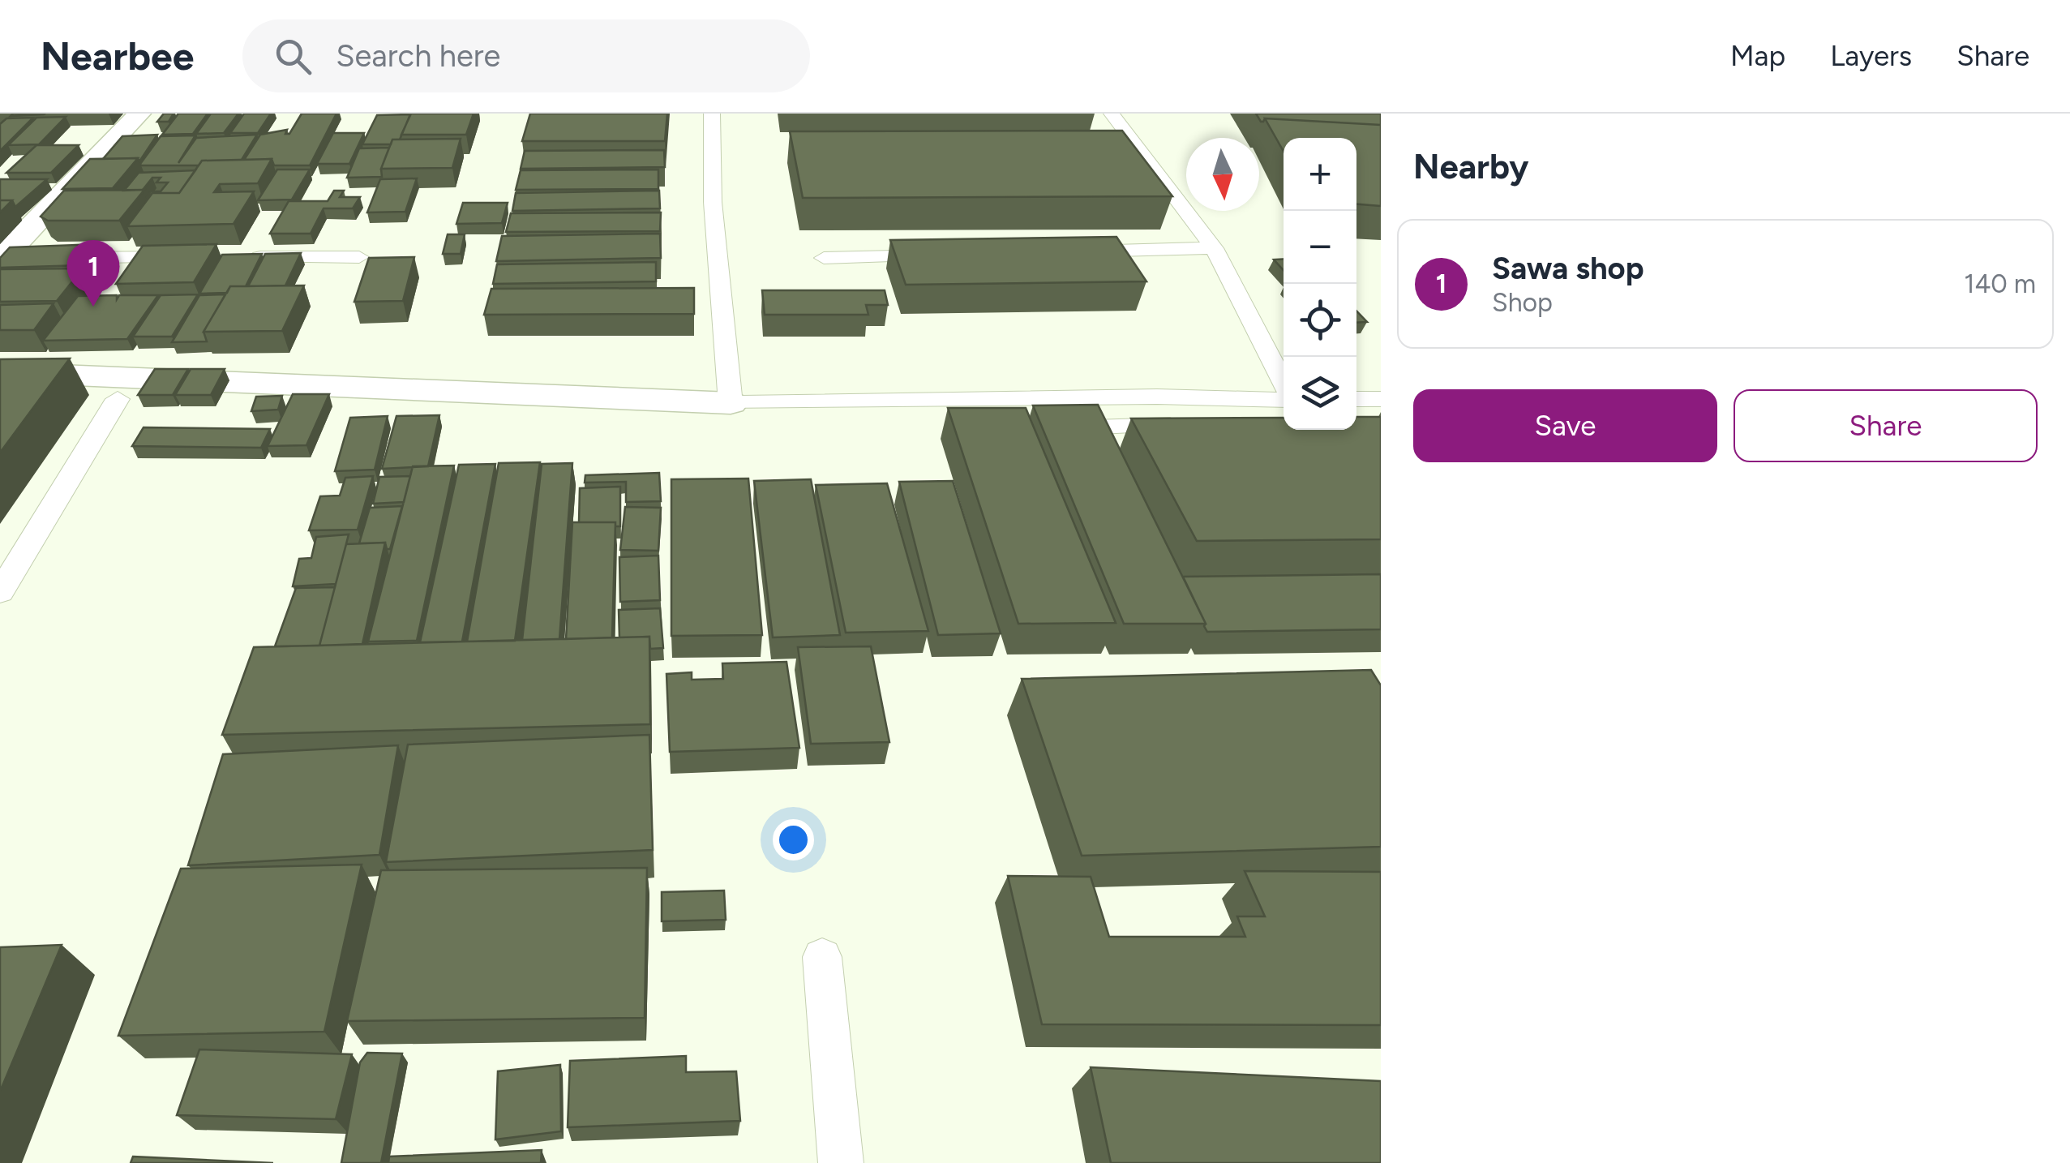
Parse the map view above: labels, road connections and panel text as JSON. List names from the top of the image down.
{
  "north": "bottom",
  "page": {
    "header": "Nearbee",
    "search": "Search here",
    "nav": ["Map", "Layers", "Share"],
    "heading": "Nearby",
    "map_buttons": ["+", "−"],
    "list": [
      {
        "mark": "1",
        "name": "Sawa shop",
        "note": "Shop",
        "value": "140 m"
      }
    ],
    "pins": "1",
    "buttons": ["Save", "Share"]
  }
}
